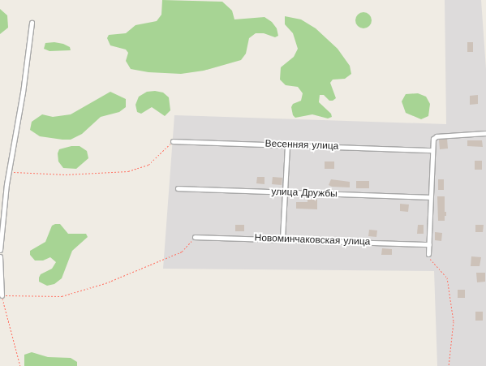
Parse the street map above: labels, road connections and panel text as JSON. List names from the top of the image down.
{
  "streets": {
    "street": ["Весенняя улица", "улица Дружбы", "Новоминчаковская улица"]
  }
}
